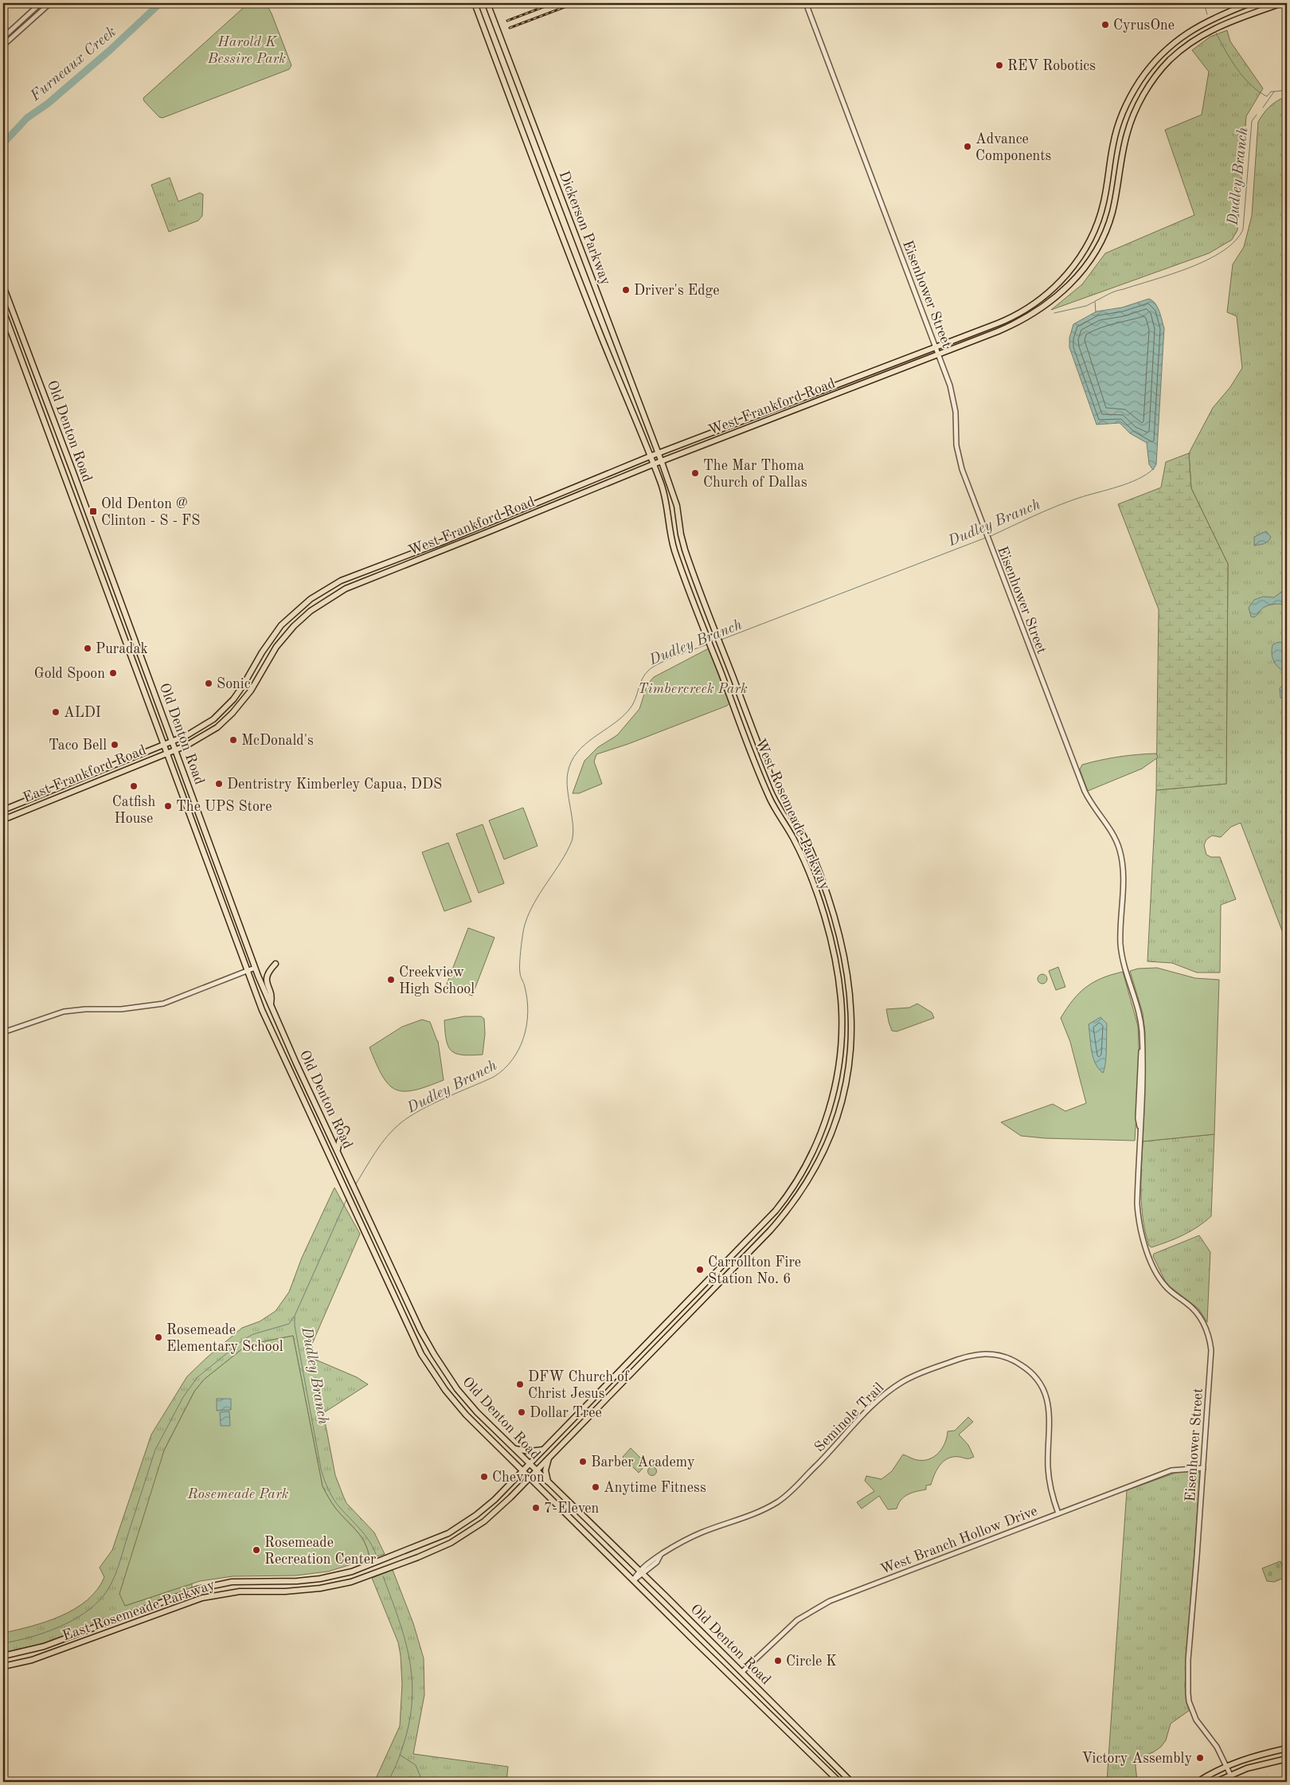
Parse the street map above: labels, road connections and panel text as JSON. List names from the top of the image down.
{
  "streets": {
    "main road": [
      "Dickerson Parkway",
      "West Frankford Road",
      "Old Denton Road",
      "East Frankford Road",
      "West Rosemeade Parkway",
      "East Rosemeade Parkway"
    ],
    "street": ["Eisenhower Street", "Seminole Trail", "West Branch Hollow Drive"]
  },
  "crossings": [
    ["Dickerson Parkway", "West Frankford Road"],
    ["Dickerson Parkway", "West Rosemeade Parkway"],
    ["Eisenhower Street", "West Frankford Road"],
    ["Eisenhower Street", "West Branch Hollow Drive"],
    ["West Frankford Road", "Old Denton Road"],
    ["West Frankford Road", "East Frankford Road"],
    ["West Frankford Road", "West Rosemeade Parkway"],
    ["Old Denton Road", "East Frankford Road"],
    ["Old Denton Road", "West Rosemeade Parkway"],
    ["Old Denton Road", "Seminole Trail"],
    ["Old Denton Road", "West Branch Hollow Drive"],
    ["Old Denton Road", "East Rosemeade Parkway"],
    ["West Rosemeade Parkway", "East Rosemeade Parkway"],
    ["Seminole Trail", "West Branch Hollow Drive"]
  ],
  "water": ["Furneaux Creek", "Dudley Branch"],
  "parks": ["Harold K Bessire Park", "Timbercreek Park", "Rosemeade Park"],
  "places": {
    "other": [
      "CyrusOne",
      "REV Robotics",
      "Advance Components",
      "Driver's Edge",
      "The Mar Thoma Church of Dallas",
      "Puradak",
      "Gold Spoon",
      "Sonic",
      "ALDI",
      "McDonald's",
      "Taco Bell",
      "Dentristry Kimberley Capua, DDS",
      "Catfish House",
      "The UPS Store",
      "Creekview High School",
      "Carrollton Fire Station No. 6",
      "Rosemeade Elementary School",
      "DFW Church of Christ Jesus",
      "Dollar Tree",
      "Barber Academy",
      "Chevron",
      "Anytime Fitness",
      "7-Eleven",
      "Rosemeade Recreation Center",
      "Circle K",
      "Victory Assembly"
    ],
    "transit": ["Old Denton @ Clinton - S - FS"]
  }
}
